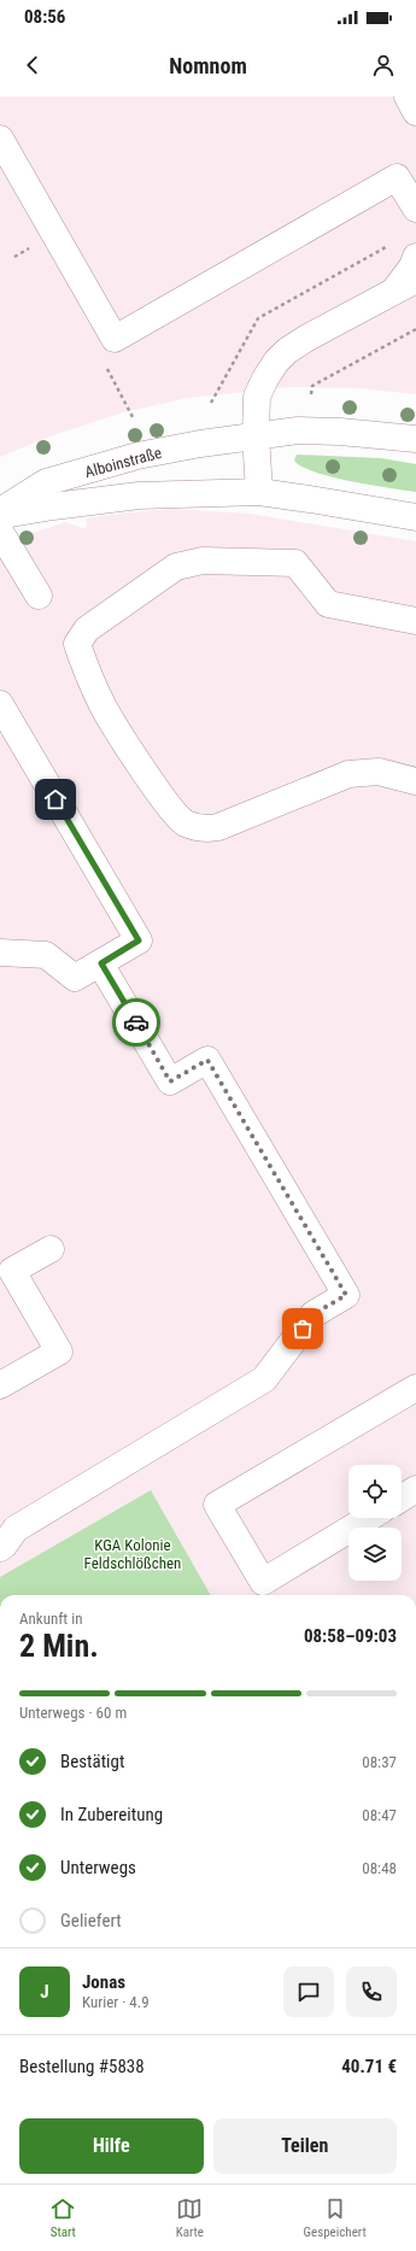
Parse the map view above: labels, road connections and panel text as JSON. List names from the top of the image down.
{
  "streets": {
    "street": ["Alboinstraße"]
  },
  "parks": ["KGA Kolonie Feldschlößchen"],
  "page": {
    "status": "08:56",
    "header": "Nomnom",
    "heading": ["2 Min.", "Ankunft in", "08:58–09:03"],
    "panel": [
      "Jonas",
      "Kurier · 4.9",
      "Bestellung #5838",
      "40.71 €"
    ],
    "bar": "Unterwegs · 60 m",
    "list": [
      ["Bestätigt", "08:37"],
      ["In Zubereitung", "08:47"],
      ["Unterwegs", "08:48"],
      "Geliefert"
    ],
    "round": "J",
    "buttons": ["Hilfe", "Teilen"],
    "tabs": ["Start", "Karte", "Gespeichert"]
  }
}
